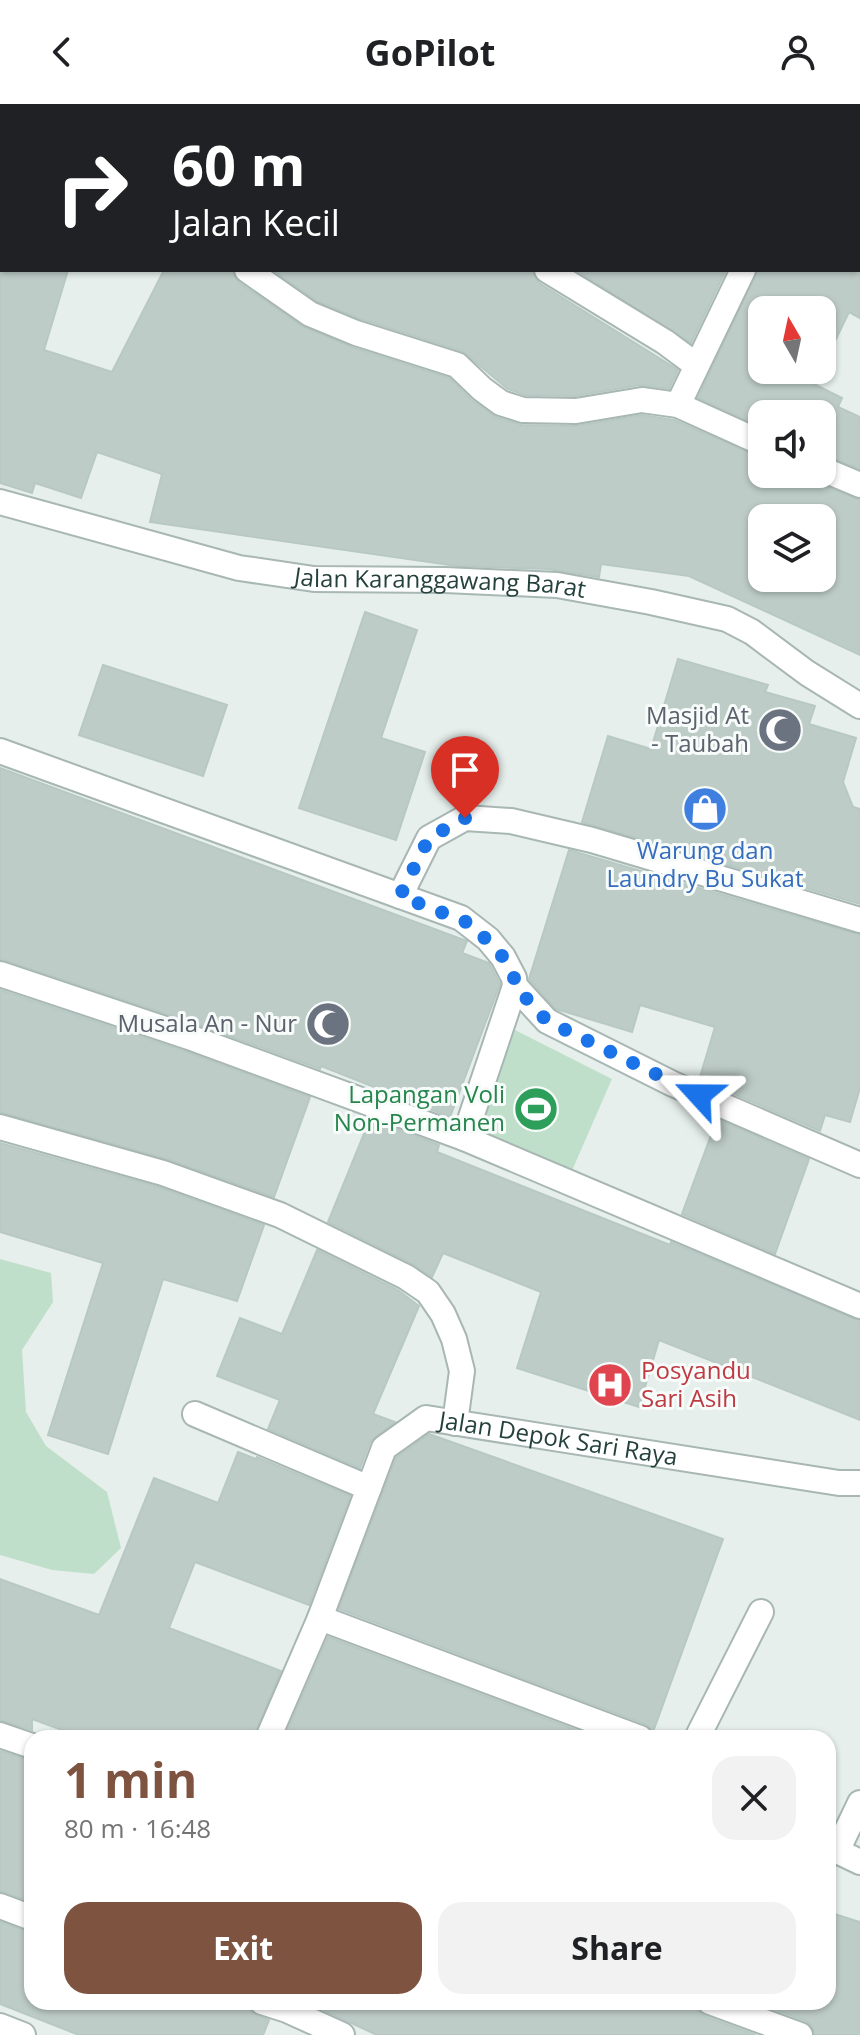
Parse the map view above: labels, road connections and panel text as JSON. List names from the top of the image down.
{
  "streets": {
    "street": ["Jalan Karanggawang Barat", "Jalan Depok Sari Raya"]
  },
  "places": {
    "mosque": ["Masjid At - Taubah", "Musala An - Nur"],
    "shop": ["Warung dan Laundry Bu Sukat"],
    "sports": ["Lapangan Voli Non-Permanen"],
    "hospital": ["Posyandu Sari Asih"]
  },
  "north": "top",
  "page": {
    "header": "GoPilot",
    "turn": ["60 m", "Jalan Kecil"],
    "heading": ["1 min", "80 m · 16:48"],
    "buttons": ["Exit", "Share"]
  }
}
